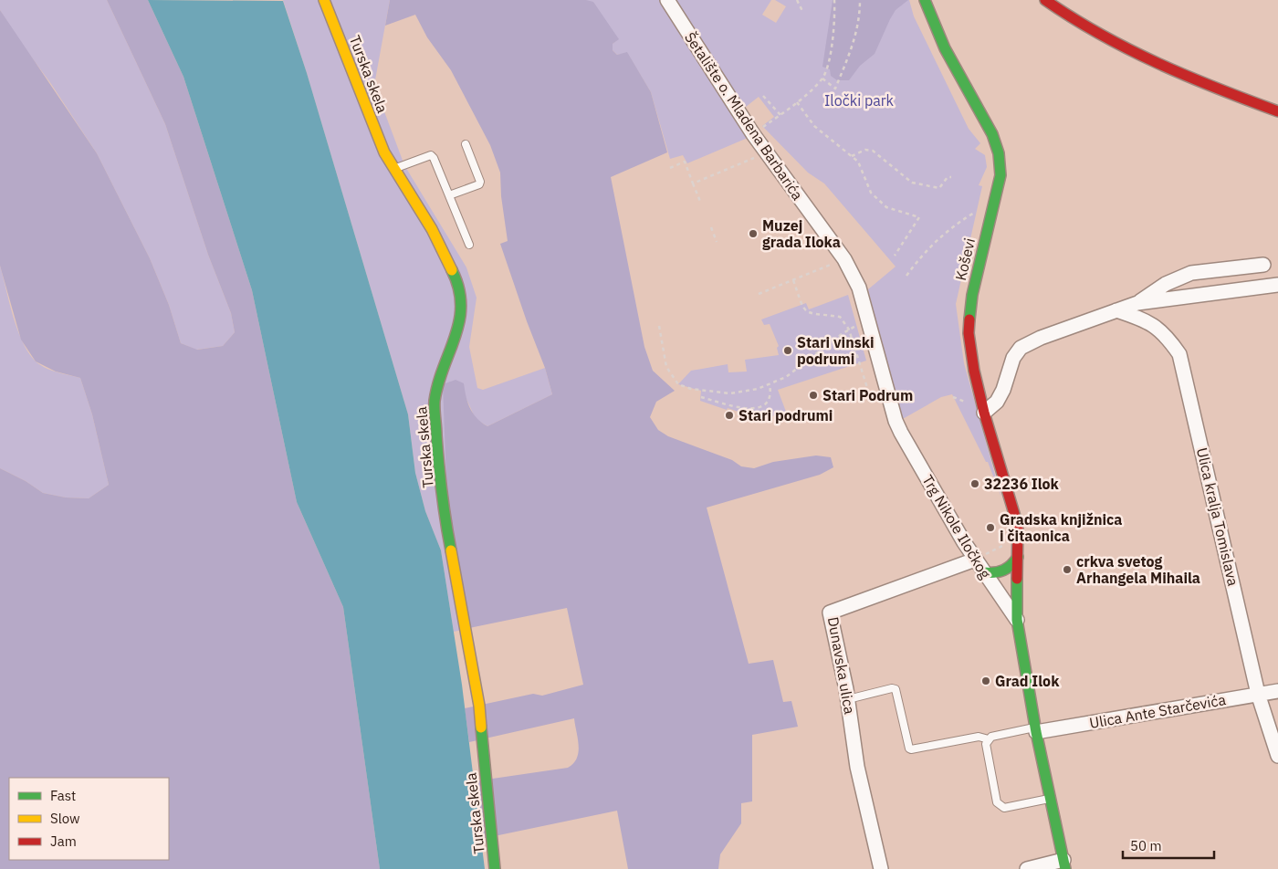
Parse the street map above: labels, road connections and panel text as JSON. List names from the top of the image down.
{
  "streets": {
    "street": [
      "Turska skela",
      "Šetalište o. Mladena Barbarića",
      "Koševi",
      "Ulica kralja Tomislava",
      "Trg Nikole Iločkog",
      "Dunavska ulica",
      "Ulica Ante Starčevića"
    ]
  },
  "crossings": [
    ["Šetalište o. Mladena Barbarića", "Trg Nikole Iločkog"],
    ["Koševi", "Trg Nikole Iločkog"],
    ["Ulica kralja Tomislava", "Ulica Ante Starčevića"],
    ["Trg Nikole Iločkog", "Dunavska ulica"],
    ["Trg Nikole Iločkog", "Ulica Ante Starčevića"]
  ],
  "parks": ["Iločki park"],
  "places": [
    "Muzej grada Iloka",
    "Stari vinski podrumi",
    "Stari Podrum",
    "Stari podrumi",
    "32236 Ilok",
    "Gradska knjižnica i čitaonica",
    "crkva svetog Arhangela Mihaila",
    "Grad Ilok"
  ],
  "legend": ["Fast", "Slow", "Jam"],
  "scale_bar": "50 m"
}
